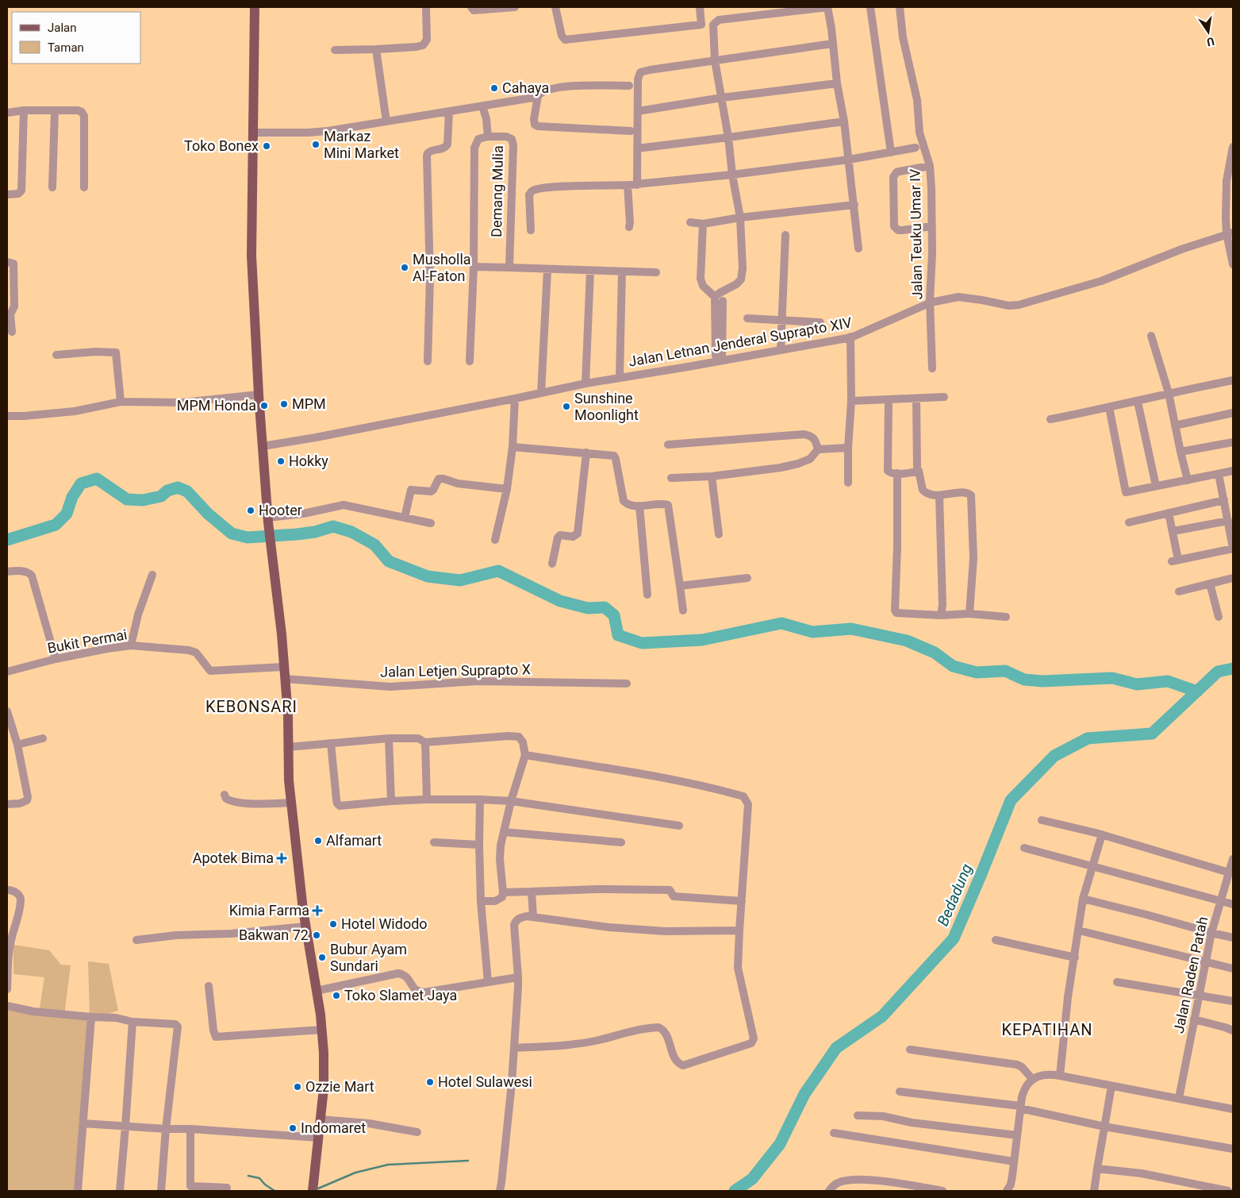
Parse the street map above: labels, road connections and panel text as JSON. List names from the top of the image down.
{
  "streets": {
    "street": [
      "Demang Mulia",
      "Jalan Teuku Umar IV",
      "Jalan Letnan Jenderal Suprapto XIV",
      "Bukit Permai",
      "Jalan Letjen Suprapto X",
      "Jalan Raden Patah"
    ]
  },
  "crossings": [
    ["Jalan Teuku Umar IV", "Jalan Letnan Jenderal Suprapto XIV"]
  ],
  "districts": ["KEBONSARI", "KEPATIHAN"],
  "water": ["Bedadung"],
  "places": {
    "other": [
      "Cahaya",
      "Markaz Mini Market",
      "Toko Bonex",
      "Musholla Al-Faton",
      "MPM",
      "MPM Honda",
      "Sunshine Moonlight",
      "Hokky",
      "Hooter",
      "Alfamart",
      "Hotel Widodo",
      "Bakwan 72",
      "Bubur Ayam Sundari",
      "Toko Slamet Jaya",
      "Hotel Sulawesi",
      "Ozzie Mart",
      "Indomaret"
    ],
    "health": ["Apotek Bima", "Kimia Farma"]
  },
  "legend": ["Jalan", "Taman"],
  "north": "bottom"
}
